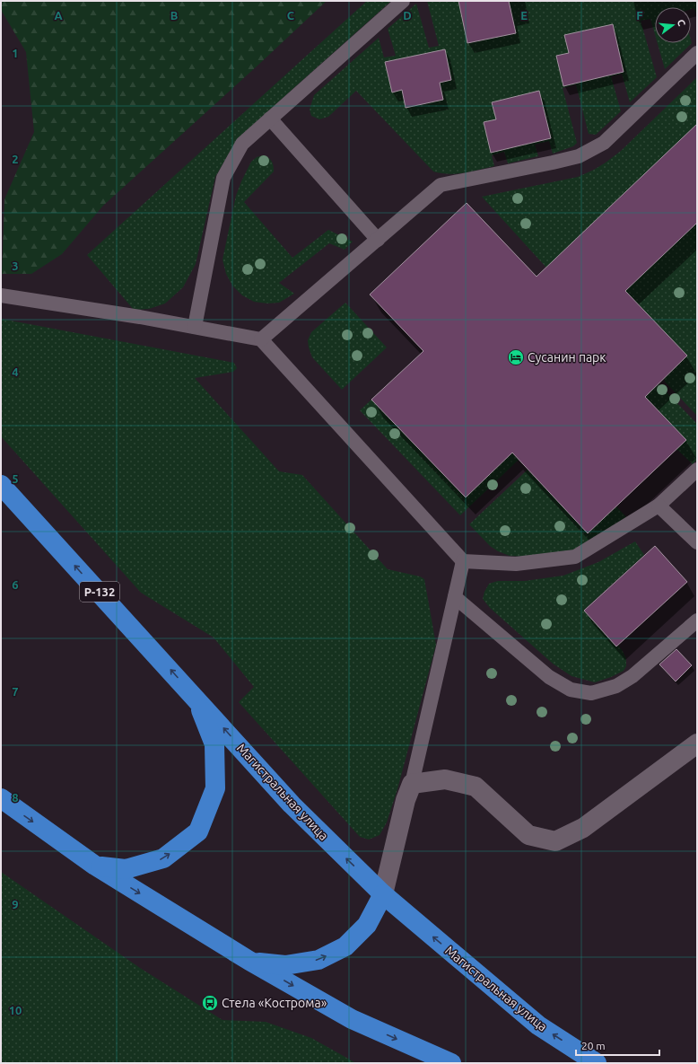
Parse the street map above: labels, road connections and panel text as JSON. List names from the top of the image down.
{
  "streets": {
    "highway": ["Р-132", "Магистральная улица"]
  },
  "crossings": [
    ["Р-132", "Магистральная улица"]
  ],
  "places": {
    "hotel": ["Сусанин парк"],
    "bus stop": ["Стела «Кострома»"]
  },
  "scale_bar": "20 m",
  "north": "right",
  "grid": {
    "columns": [
      "A",
      "B",
      "C",
      "D",
      "E",
      "F"
    ],
    "rows": [
      "1",
      "2",
      "3",
      "4",
      "5",
      "6",
      "7",
      "8",
      "9",
      "10"
    ]
  }
}
